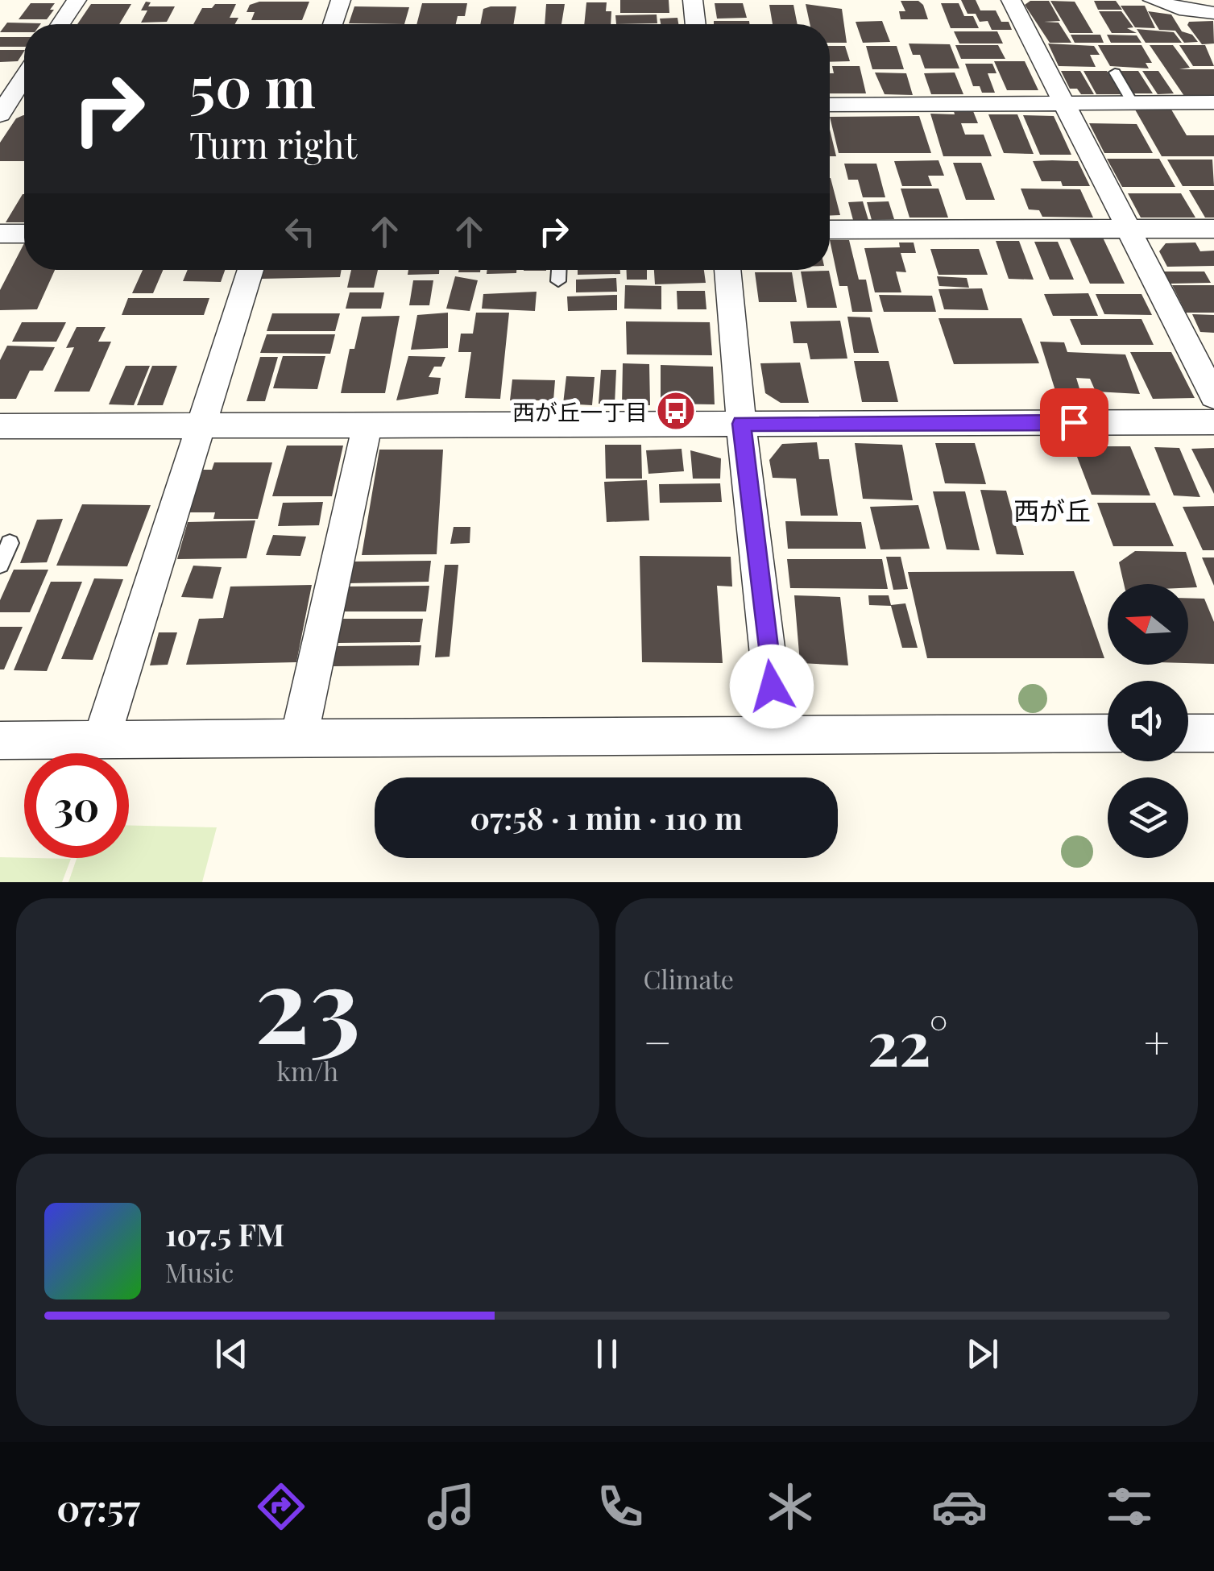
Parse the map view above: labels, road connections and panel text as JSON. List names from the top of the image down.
{
  "districts": ["西が丘"],
  "places": {
    "bus stop": ["西が丘一丁目"]
  },
  "north": "left",
  "page": {
    "turn": ["50 m", "Turn right"],
    "limit": "30",
    "trip": "07:58 · 1 min · 110 m",
    "tile": [
      ["23", "km/h"],
      "Climate"
    ],
    "heat": ["−", "22°", "+"],
    "song": ["107.5 FM", "Music"],
    "tabs": "07:57"
  }
}
